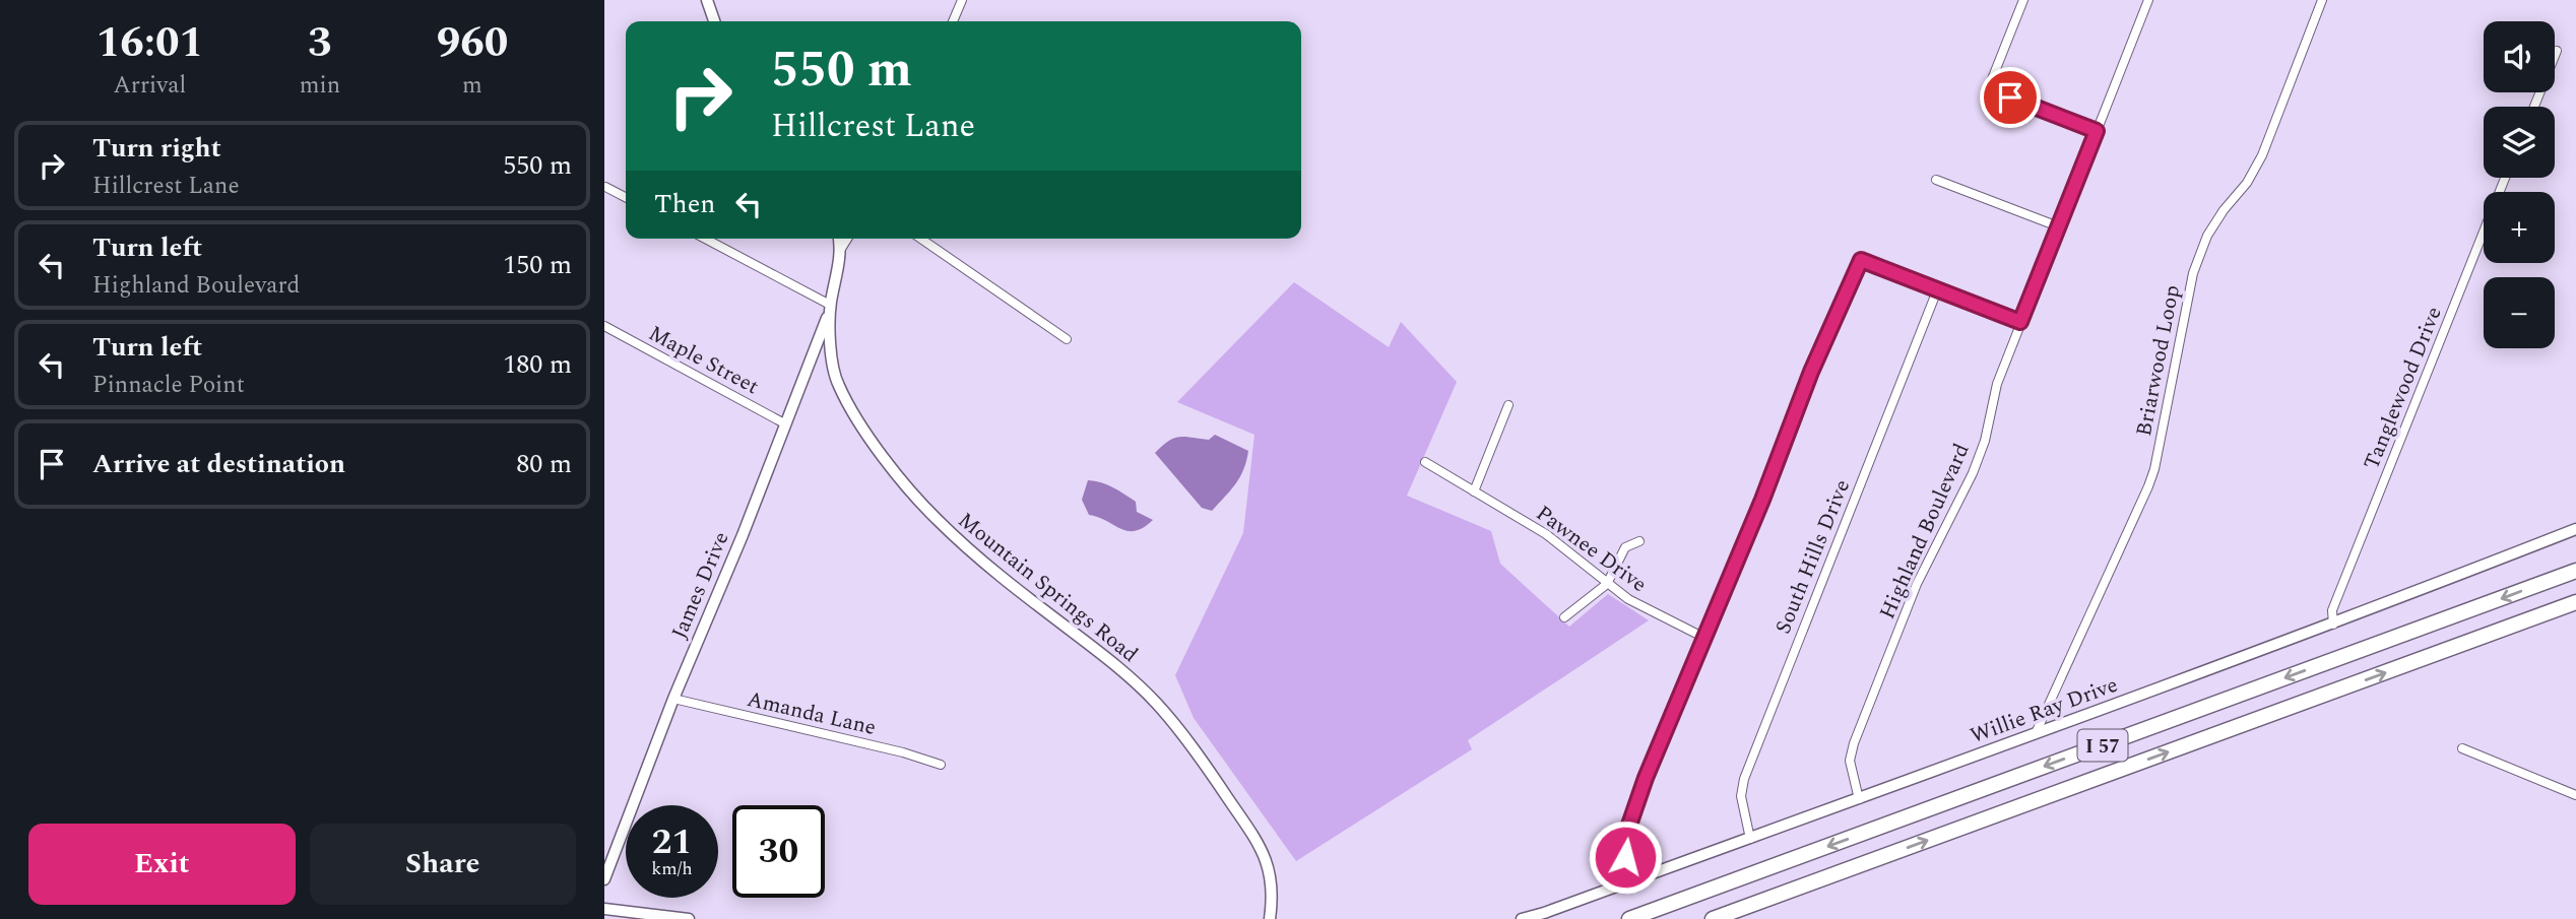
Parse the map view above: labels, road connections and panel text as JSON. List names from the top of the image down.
{
  "streets": {
    "highway": ["I 57"],
    "street": [
      "Maple Street",
      "Briarwood Loop",
      "Tanglewood Drive",
      "Highland Boulevard",
      "Pawnee Drive",
      "South Hills Drive",
      "James Drive",
      "Mountain Springs Road",
      "Willie Ray Drive",
      "Amanda Lane"
    ]
  },
  "crossings": [
    ["Maple Street", "James Drive"],
    ["Briarwood Loop", "Willie Ray Drive"],
    ["Tanglewood Drive", "Willie Ray Drive"],
    ["Highland Boulevard", "Willie Ray Drive"],
    ["South Hills Drive", "Willie Ray Drive"],
    ["James Drive", "Mountain Springs Road"],
    ["James Drive", "Amanda Lane"]
  ],
  "page": {
    "eta": [
      "16:01",
      "Arrival",
      "3",
      "min",
      "960",
      "m"
    ],
    "map_buttons": ["+", "−"],
    "turn": ["550 m", "Hillcrest Lane"],
    "list": [
      {
        "name": "Turn right",
        "note": "Hillcrest Lane",
        "value": "550 m"
      },
      {
        "name": "Turn left",
        "note": "Highland Boulevard",
        "value": "150 m"
      },
      {
        "name": "Turn left",
        "note": "Pinnacle Point",
        "value": "180 m"
      },
      {
        "name": "Arrive at destination",
        "value": "80 m"
      }
    ],
    "then": "Then",
    "speed": "21 km/h",
    "limit": "30",
    "buttons": ["Exit", "Share"]
  }
}
